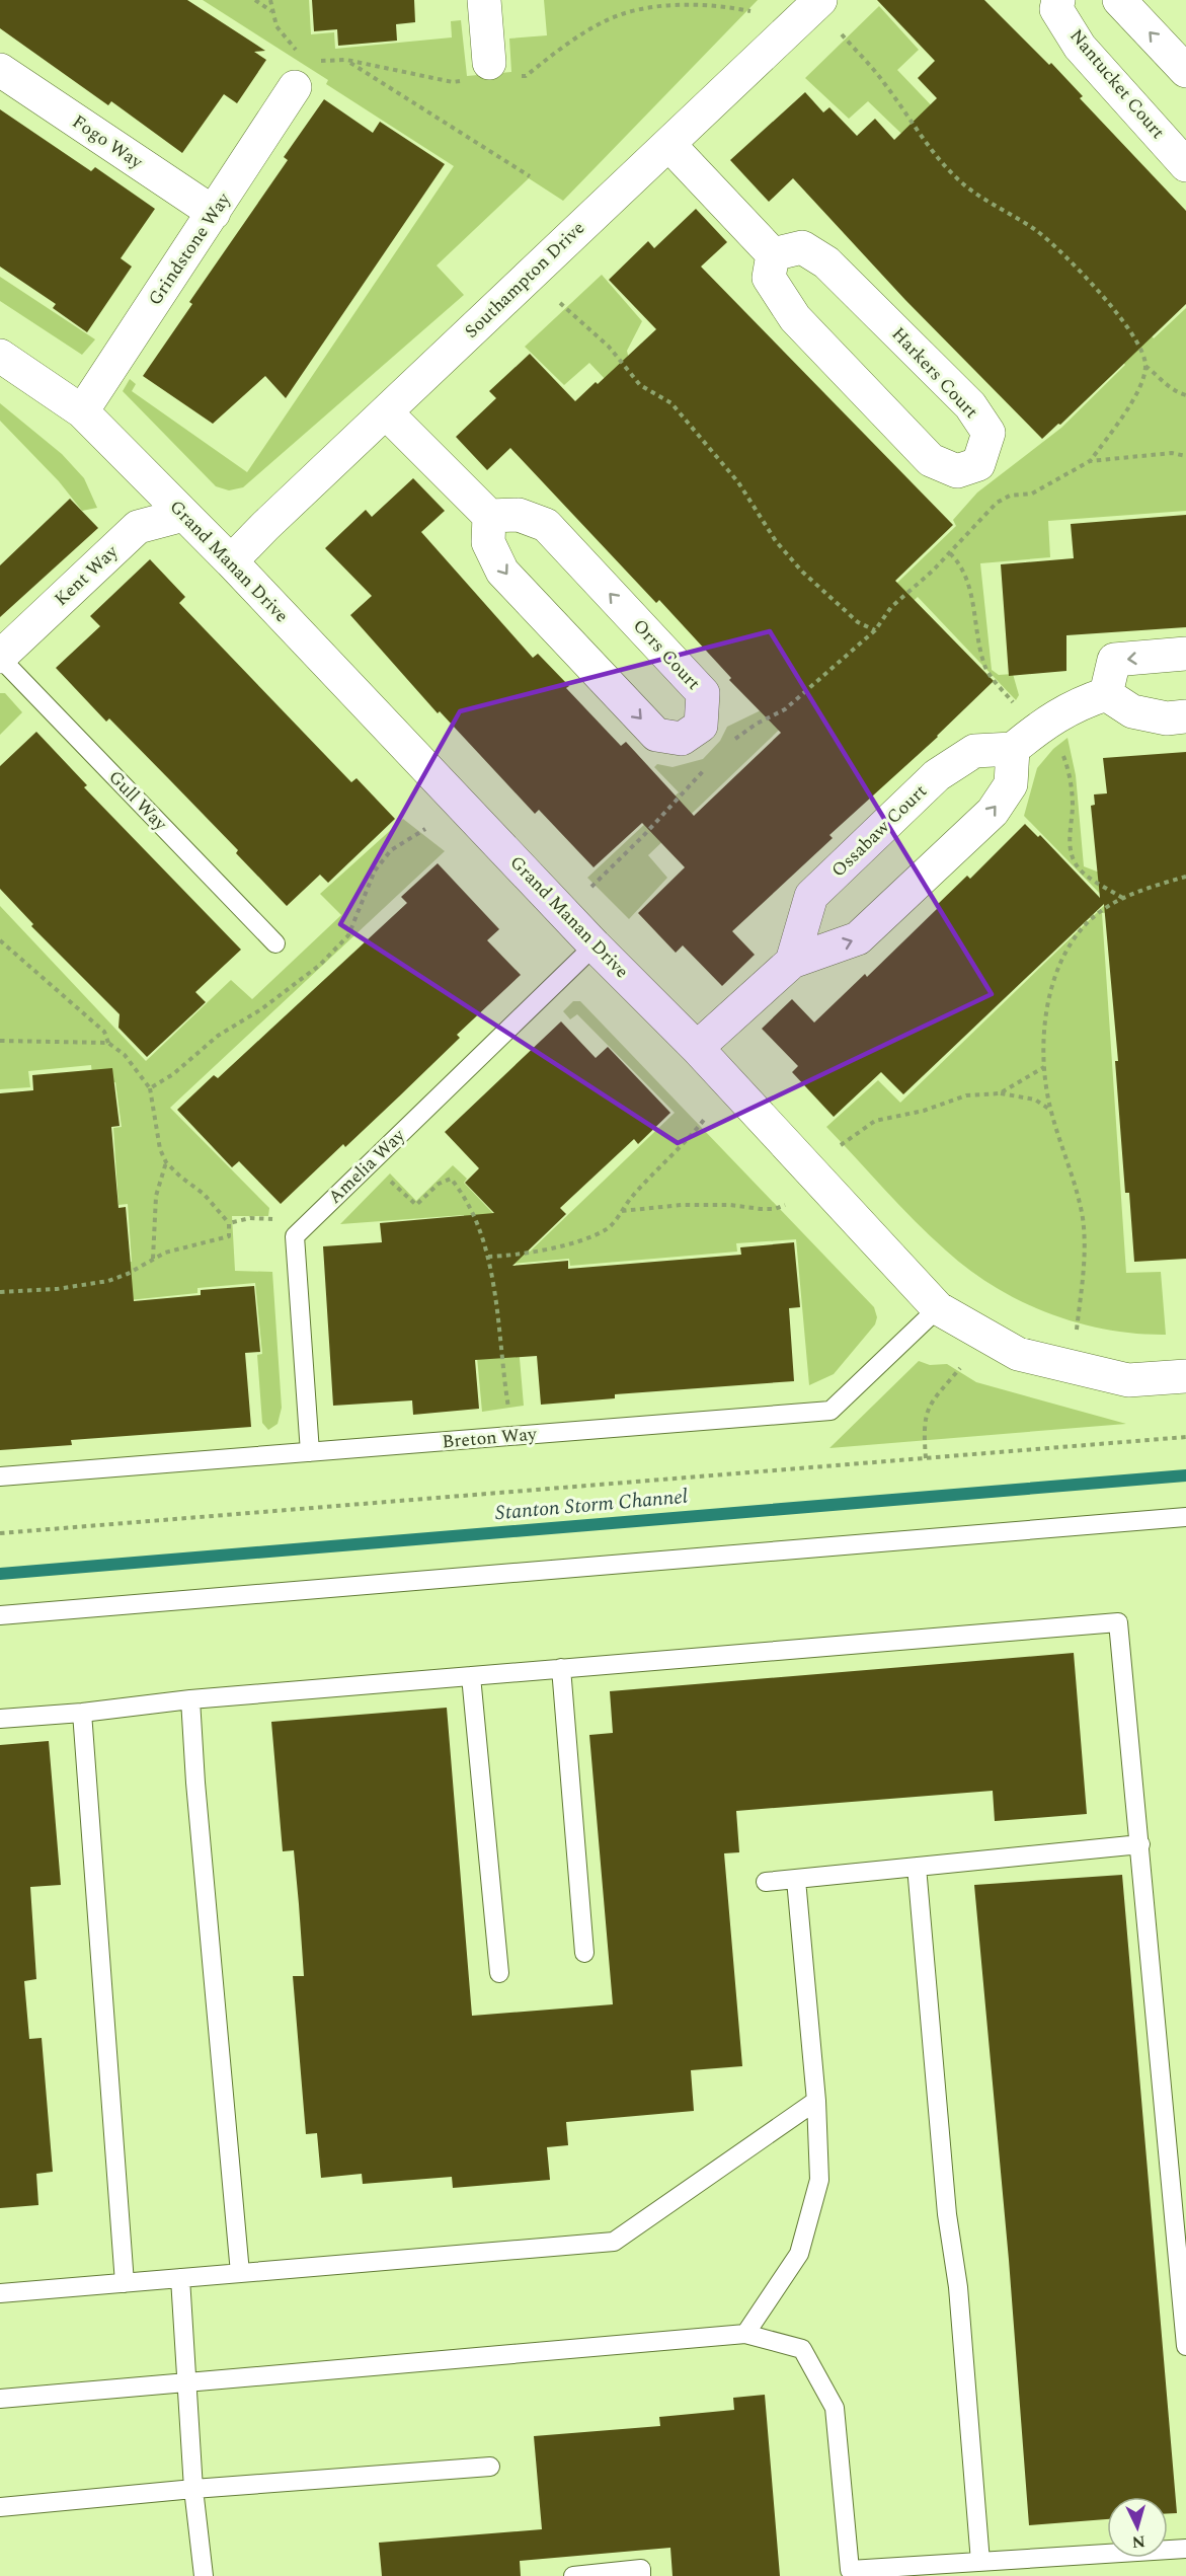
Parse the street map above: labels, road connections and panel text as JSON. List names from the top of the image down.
{
  "streets": {
    "street": [
      "Nantucket Court",
      "Fogo Way",
      "Grindstone Way",
      "Southampton Drive",
      "Harkers Court",
      "Grand Manan Drive",
      "Kent Way",
      "Orrs Court",
      "Ossabaw Court"
    ],
    "lane": ["Gull Way", "Amelia Way", "Breton Way"]
  },
  "crossings": [
    ["Fogo Way", "Grindstone Way"],
    ["Grindstone Way", "Grand Manan Drive"],
    ["Southampton Drive", "Grand Manan Drive"],
    ["Grand Manan Drive", "Kent Way"],
    ["Grand Manan Drive", "Amelia Way"],
    ["Grand Manan Drive", "Breton Way"],
    ["Kent Way", "Gull Way"]
  ],
  "water": ["Stanton Storm Channel"],
  "north": "bottom"
}
